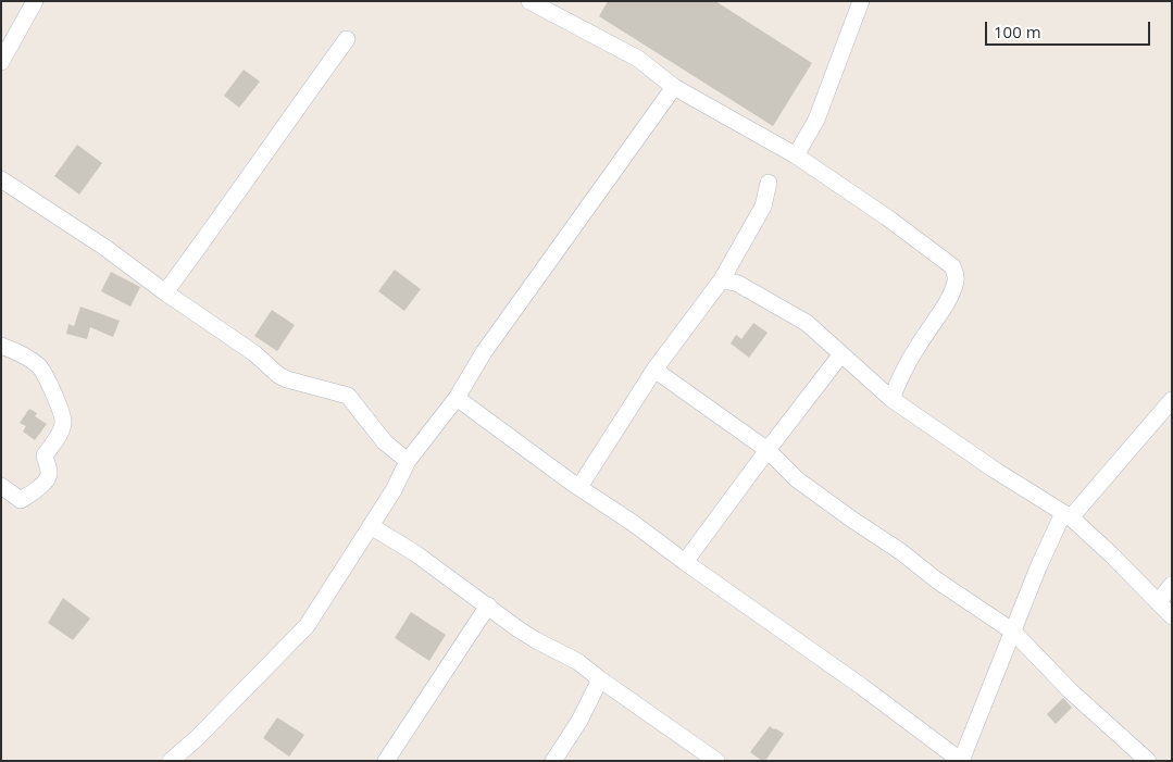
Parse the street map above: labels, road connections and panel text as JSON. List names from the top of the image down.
{
  "scale_bar": "100 m"
}
